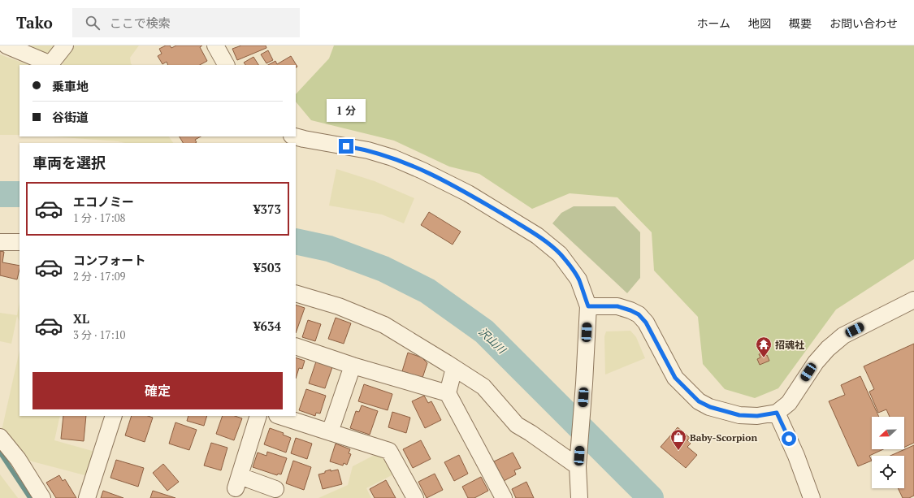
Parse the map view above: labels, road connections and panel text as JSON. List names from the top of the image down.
{
  "water": ["沢山川"],
  "places": {
    "temple": ["招魂社"],
    "shop": ["Baby-Scorpion"]
  },
  "north": "left",
  "page": {
    "header": "Tako",
    "search": "ここで検索",
    "nav": [
      "ホーム",
      "地図",
      "概要",
      "お問い合わせ"
    ],
    "banner": ["乗車地", "谷街道"],
    "bubble": "1 分",
    "heading": "車両を選択",
    "list": [
      {
        "name": "エコノミー",
        "note": "1 分 · 17:08",
        "value": "¥373"
      },
      {
        "name": "コンフォート",
        "note": "2 分 · 17:09",
        "value": "¥503"
      },
      {
        "name": "XL",
        "note": "3 分 · 17:10",
        "value": "¥634"
      }
    ],
    "buttons": "確定"
  }
}
